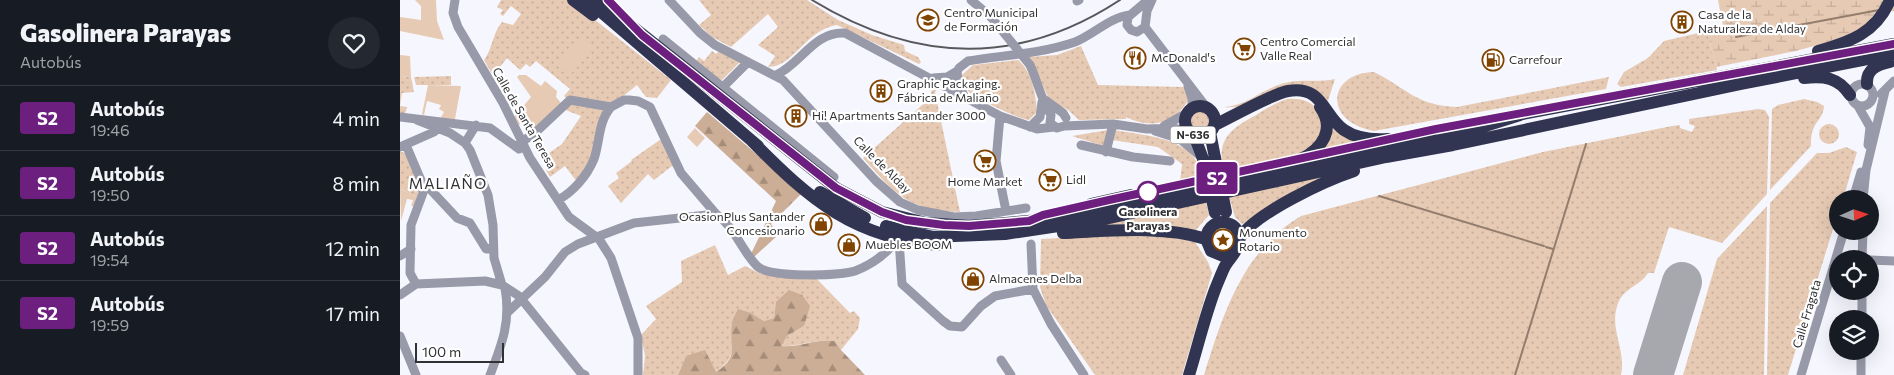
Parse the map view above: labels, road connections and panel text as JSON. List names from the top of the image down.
{
  "streets": {
    "highway": ["N-636"],
    "street": ["Calle de Santa Teresa", "Calle de Alday", "Calle Fragata"]
  },
  "districts": ["MALIAÑO"],
  "places": {
    "school or university": ["Centro Municipal de Formación"],
    "building": ["Casa de la Naturaleza de Alday", "Graphic Packaging. Fábrica de Maliaño", "Hi! Apartments Santander 3000"],
    "supermarket": ["Centro Comercial Valle Real", "Home Market", "Lidl"],
    "restaurant": ["McDonald's"],
    "fuel station": ["Carrefour"],
    "other": ["Gasolinera Parayas"],
    "shop": ["OcasionPlus Santander Concesionario", "Muebles BOOM", "Almacenes Delba"],
    "place": ["Monumento Rotario"]
  },
  "lines": ["bus line S2"],
  "scale_bar": "100 m",
  "north": "right",
  "page": {
    "heading": ["Gasolinera Parayas", "Autobús"],
    "on_map": "S2",
    "list": [
      {
        "mark": "S2",
        "name": "Autobús",
        "note": "19:46",
        "value": "4 min"
      },
      {
        "mark": "S2",
        "name": "Autobús",
        "note": "19:50",
        "value": "8 min"
      },
      {
        "mark": "S2",
        "name": "Autobús",
        "note": "19:54",
        "value": "12 min"
      },
      {
        "mark": "S2",
        "name": "Autobús",
        "note": "19:59",
        "value": "17 min"
      }
    ],
    "scale": "100 m"
  }
}
